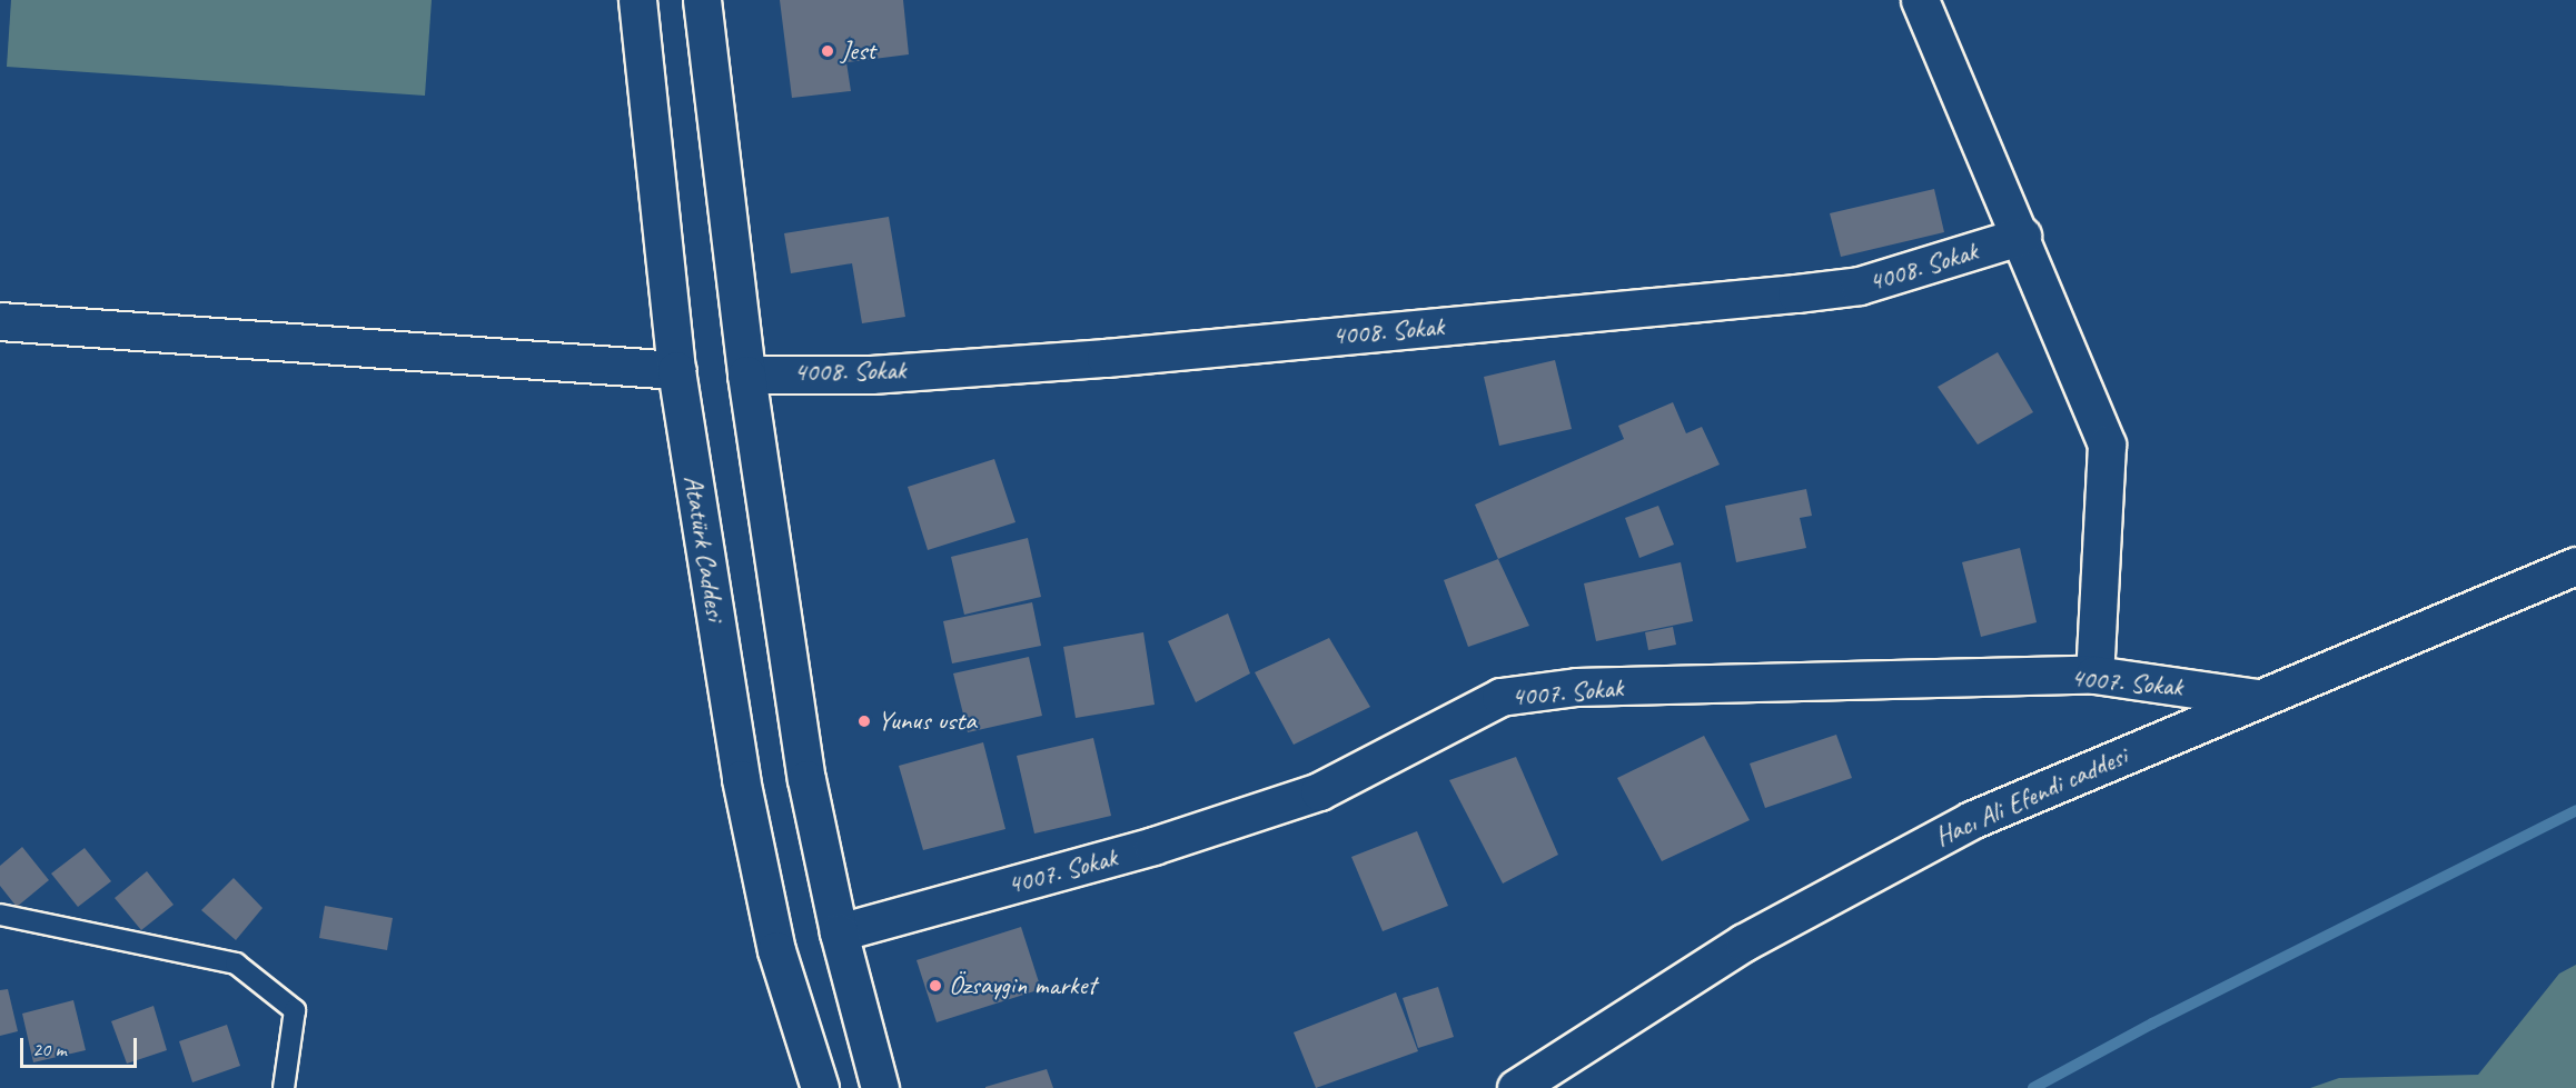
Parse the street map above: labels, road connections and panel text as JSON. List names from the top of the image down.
{
  "streets": {
    "street": [
      "4008. Sokak",
      "Atatürk Caddesi",
      "4007. Sokak",
      "Hacı Ali Efendi caddesi"
    ]
  },
  "crossings": [
    ["4007. Sokak", "Hacı Ali Efendi caddesi"]
  ],
  "places": ["Jest", "Yunus usta", "Özsaygin market"],
  "scale_bar": "20 m"
}
